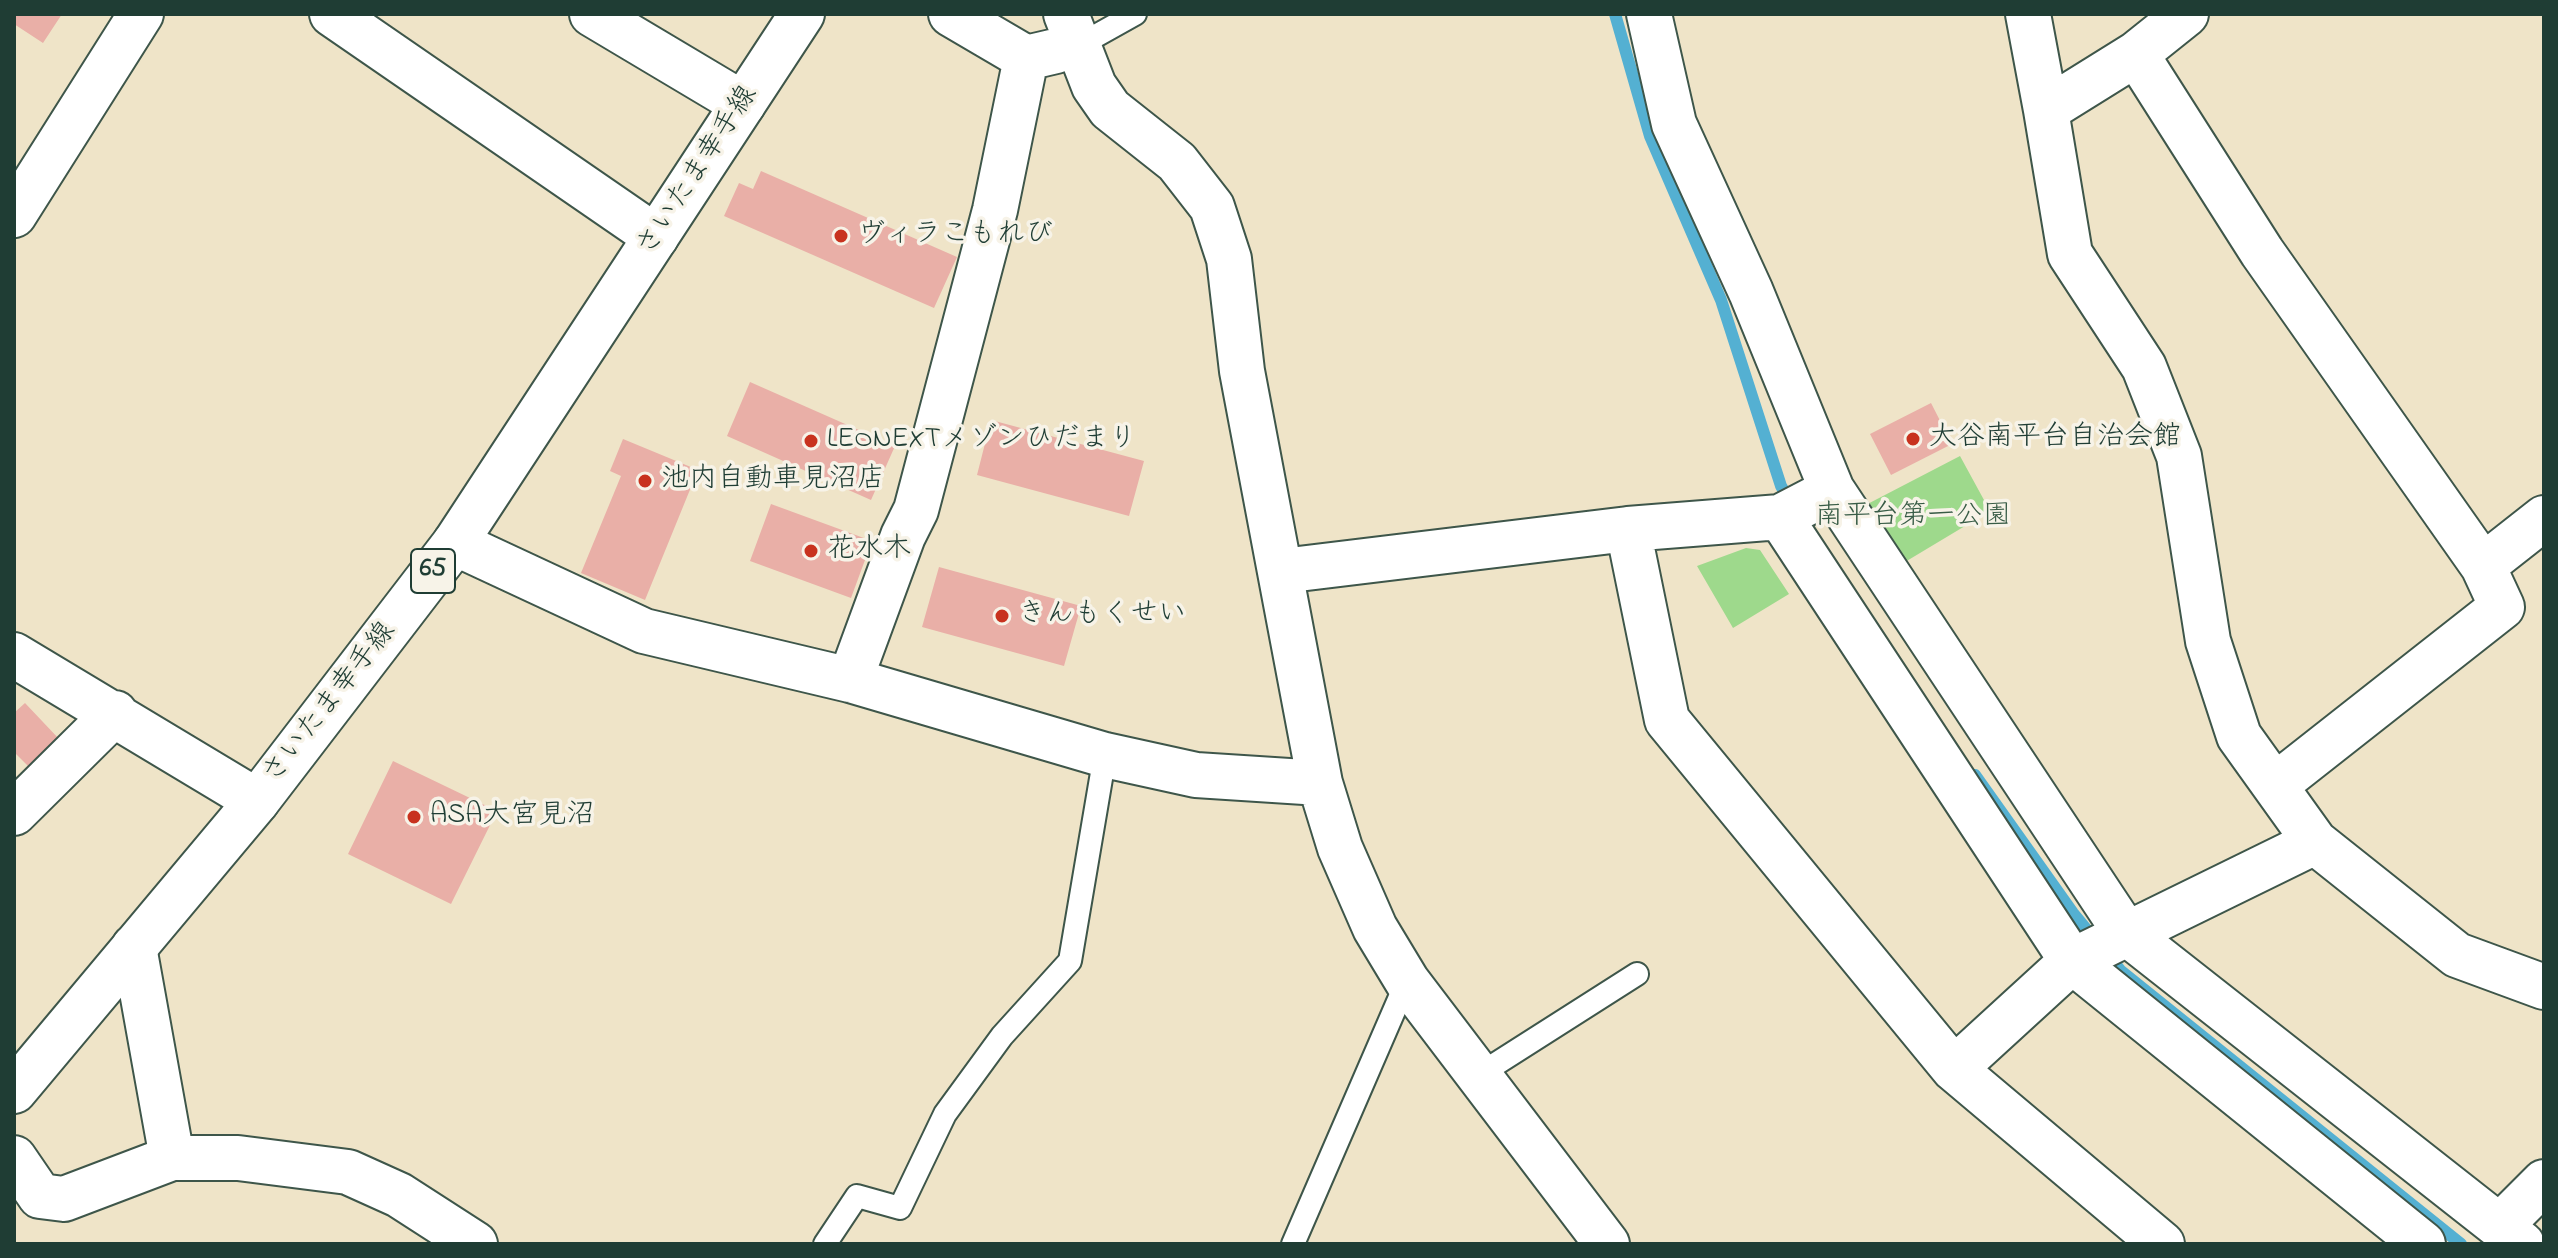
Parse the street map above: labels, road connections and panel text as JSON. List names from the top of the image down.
{
  "streets": {
    "street": ["さいたま幸手線", "65"]
  },
  "parks": ["南平台第一公園"],
  "places": [
    "ヴィラこもれび",
    "大谷南平台自治会館",
    "LEONEXTメゾンひだまり",
    "池内自動車見沼店",
    "花水木",
    "きんもくせい",
    "ASA大宮見沼"
  ]
}
